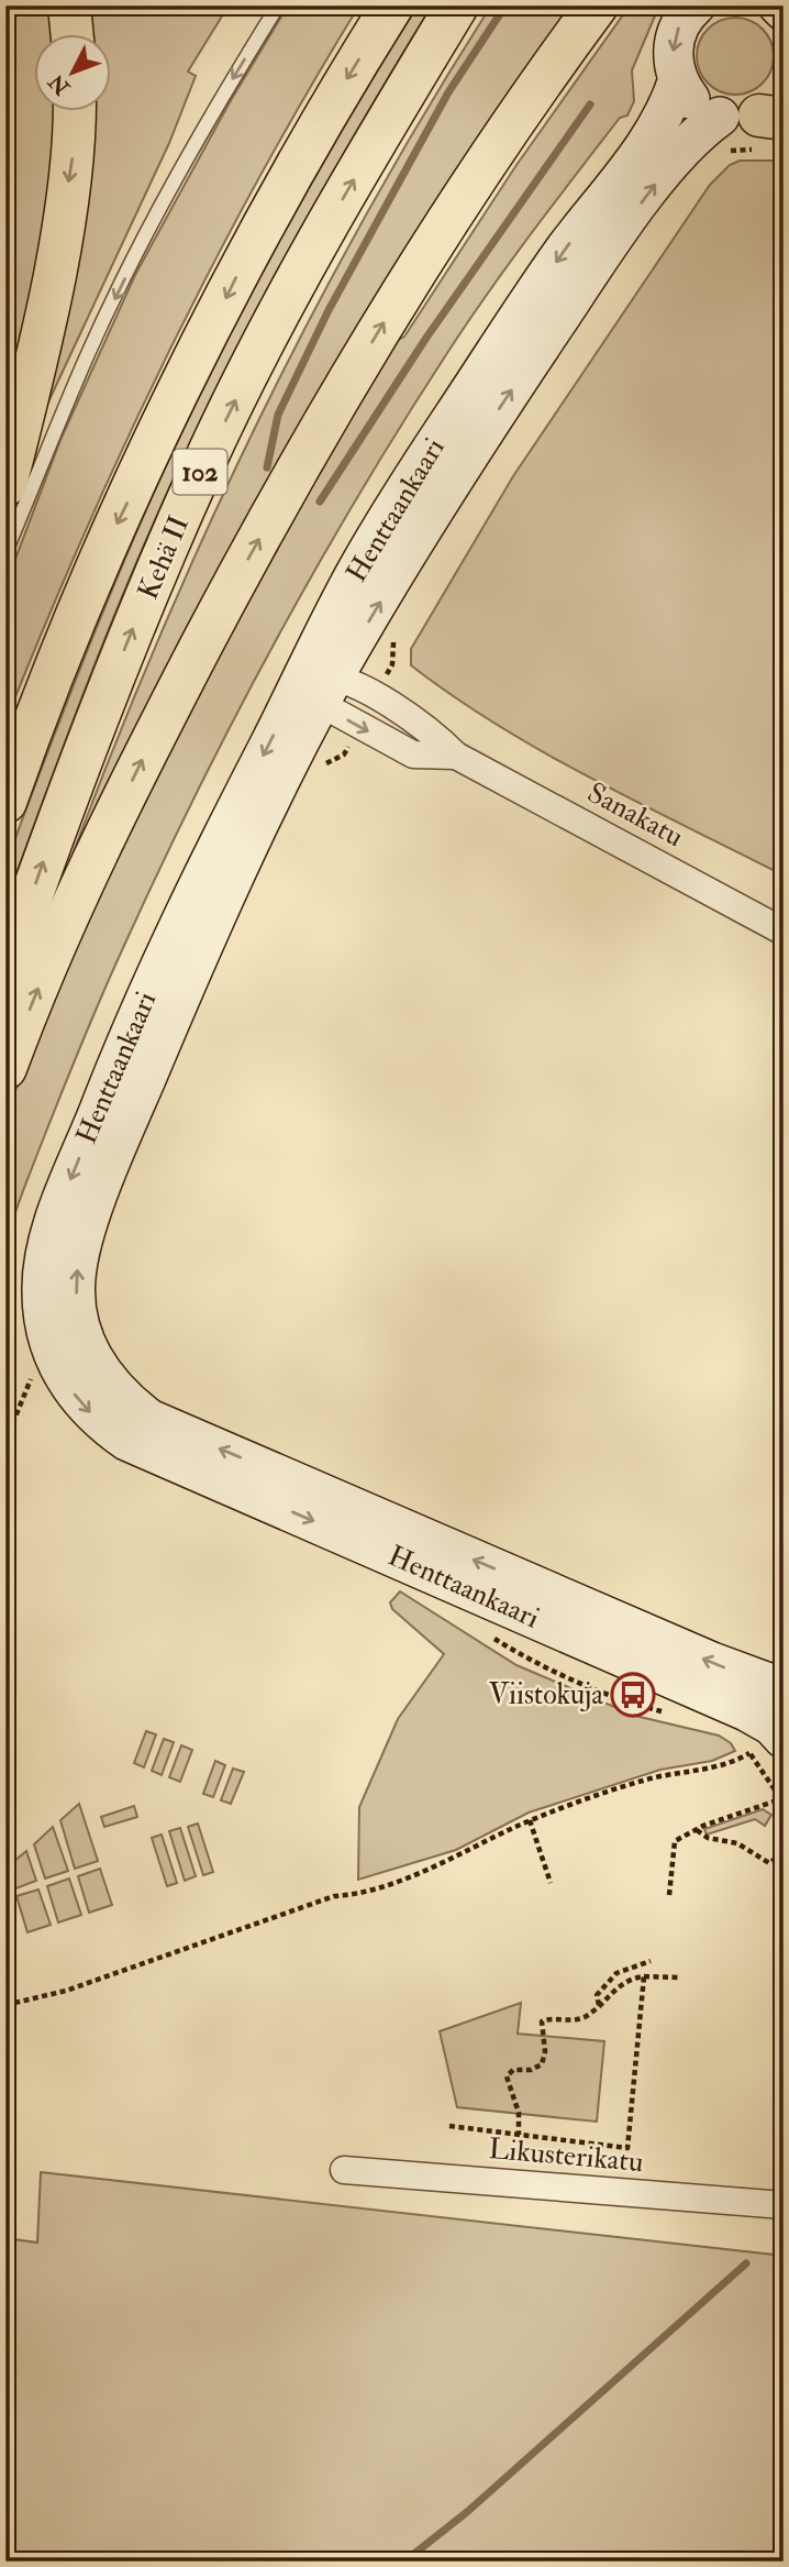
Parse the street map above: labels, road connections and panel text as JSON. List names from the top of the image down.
{
  "streets": {
    "highway": ["102", "Kehä II"],
    "main road": ["Henttaankaari"],
    "street": ["Sanakatu", "Likusterikatu"]
  },
  "crossings": [
    ["Henttaankaari", "Sanakatu"]
  ],
  "places": {
    "bus stop": ["Viistokuja"]
  },
  "north": "bottom left"
}
